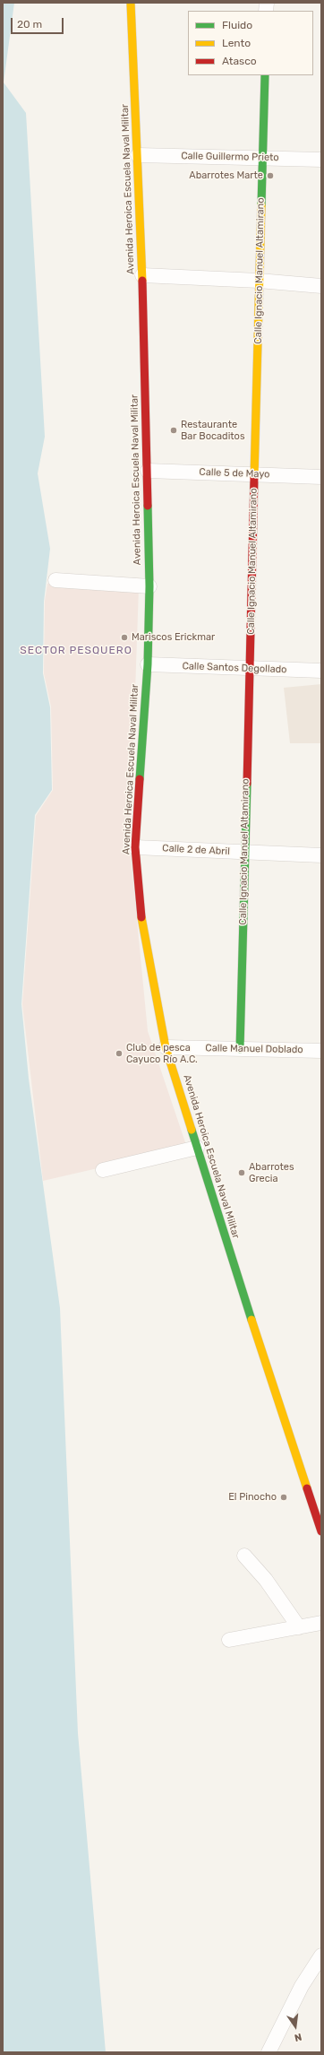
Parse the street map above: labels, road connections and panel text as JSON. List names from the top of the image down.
{
  "streets": {
    "street": [
      "Calle Guillermo Prieto",
      "Avenida Heroica Escuela Naval Militar",
      "Calle Ignacio Manuel Altamirano",
      "Calle 5 de Mayo",
      "Calle Santos Degollado",
      "Calle 2 de Abril",
      "Calle Manuel Doblado"
    ]
  },
  "crossings": [
    ["Calle Guillermo Prieto", "Avenida Heroica Escuela Naval Militar"],
    ["Calle Guillermo Prieto", "Calle Ignacio Manuel Altamirano"],
    ["Avenida Heroica Escuela Naval Militar", "Calle 5 de Mayo"],
    ["Avenida Heroica Escuela Naval Militar", "Calle Santos Degollado"],
    ["Avenida Heroica Escuela Naval Militar", "Calle 2 de Abril"],
    ["Avenida Heroica Escuela Naval Militar", "Calle Manuel Doblado"],
    ["Calle Ignacio Manuel Altamirano", "Calle 5 de Mayo"],
    ["Calle Ignacio Manuel Altamirano", "Calle Santos Degollado"],
    ["Calle Ignacio Manuel Altamirano", "Calle 2 de Abril"],
    ["Calle Ignacio Manuel Altamirano", "Calle Manuel Doblado"]
  ],
  "districts": ["SECTOR PESQUERO"],
  "places": [
    "Abarrotes Marte",
    "Restaurante Bar Bocaditos",
    "Mariscos Erickmar",
    "Club de pesca Cayuco Río A.C.",
    "Abarrotes Grecia",
    "El Pinocho"
  ],
  "legend": ["Fluido", "Lento", "Atasco"],
  "scale_bar": "20 m",
  "north": "bottom"
}
